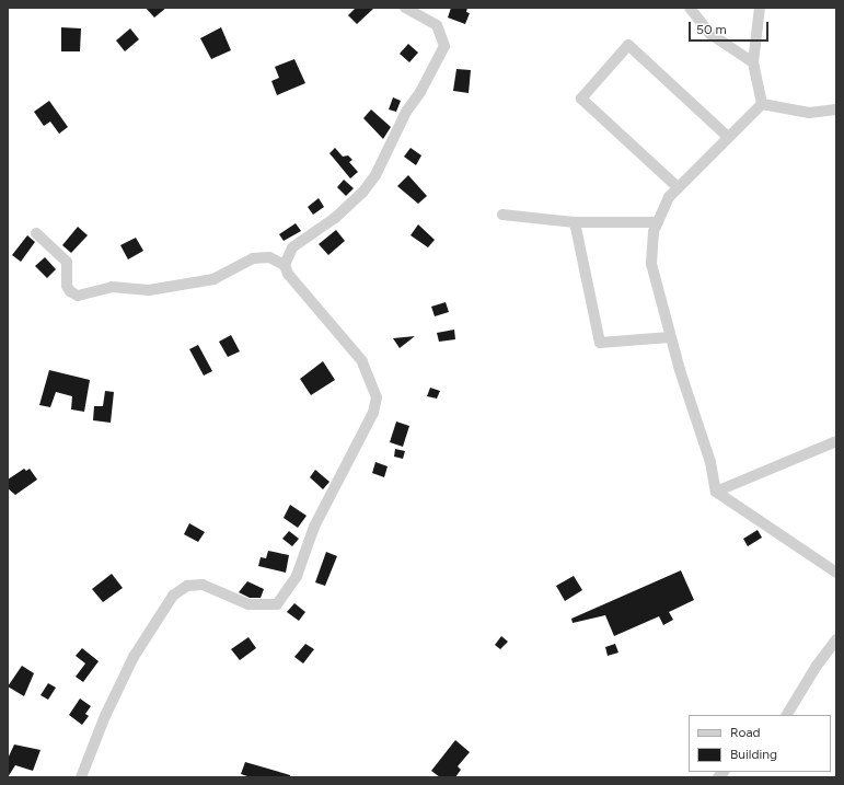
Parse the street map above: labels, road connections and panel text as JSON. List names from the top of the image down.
{
  "legend": ["Road", "Building"],
  "scale_bar": "50 m"
}
